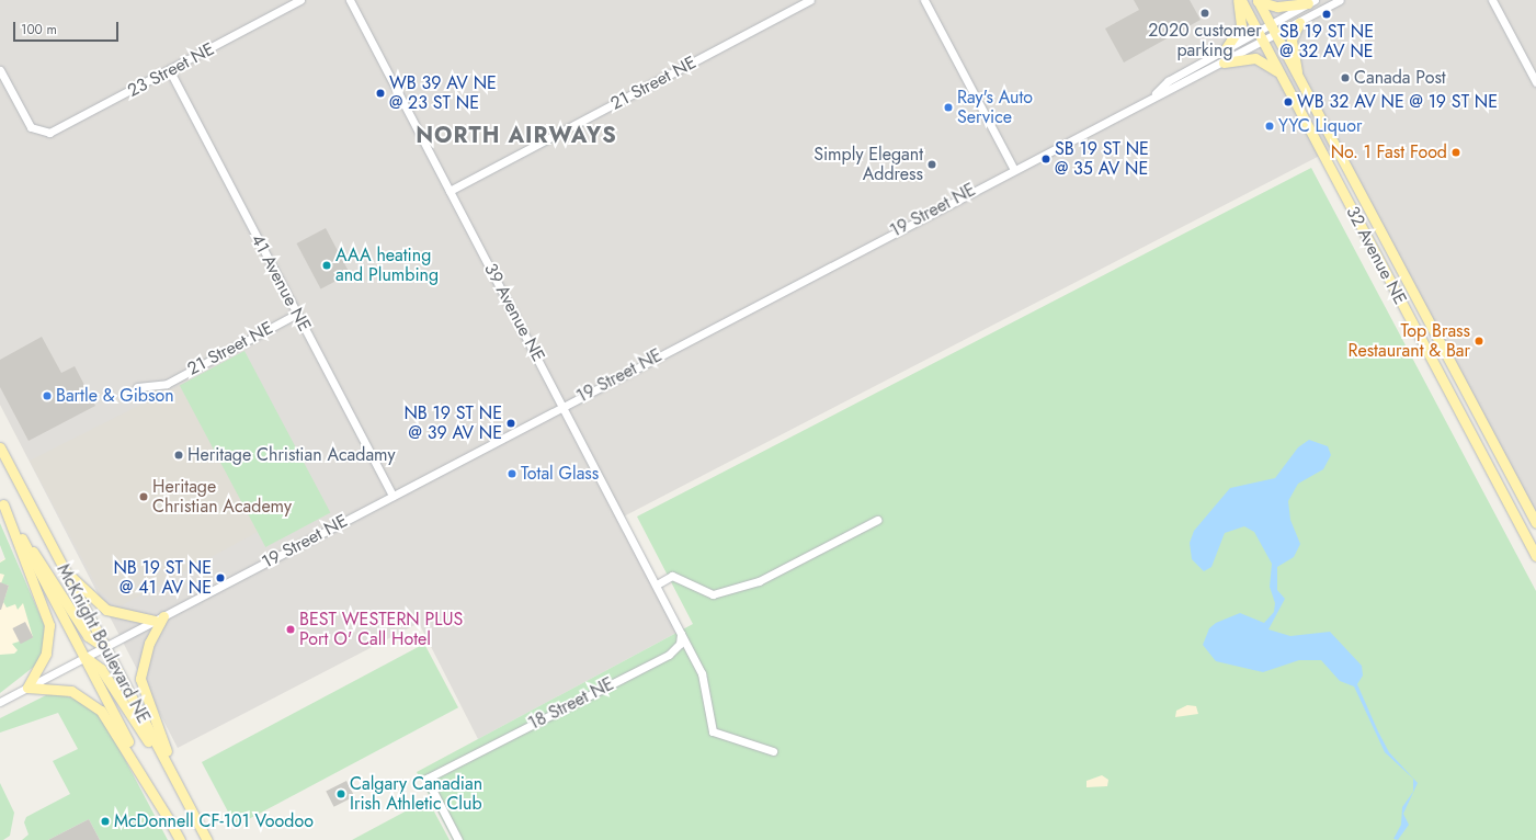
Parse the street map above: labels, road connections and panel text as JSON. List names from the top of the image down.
{
  "streets": {
    "main road": ["32 Avenue NE", "McKnight Boulevard NE"],
    "street": [
      "23 Street NE",
      "21 Street NE",
      "19 Street NE",
      "41 Avenue NE",
      "39 Avenue NE",
      "18 Street NE"
    ]
  },
  "crossings": [
    ["23 Street NE", "41 Avenue NE"],
    ["21 Street NE", "41 Avenue NE"],
    ["21 Street NE", "39 Avenue NE"],
    ["19 Street NE", "32 Avenue NE"],
    ["19 Street NE", "41 Avenue NE"],
    ["19 Street NE", "39 Avenue NE"],
    ["19 Street NE", "McKnight Boulevard NE"],
    ["39 Avenue NE", "18 Street NE"]
  ],
  "districts": ["NORTH AIRWAYS"],
  "places": [
    "2020 customer parking",
    "SB 19 ST NE @ 32 AV NE",
    "Canada Post",
    "WB 39 AV NE @ 23 ST NE",
    "WB 32 AV NE @ 19 ST NE",
    "Ray's Auto Service",
    "YYC Liquor",
    "No. 1 Fast Food",
    "SB 19 ST NE @ 35 AV NE",
    "Simply Elegant Address",
    "AAA heating and Plumbing",
    "Top Brass Restaurant & Bar",
    "Bartle & Gibson",
    "NB 19 ST NE @ 39 AV NE",
    "Heritage Christian Acadamy",
    "Total Glass",
    "Heritage Christian Academy",
    "NB 19 ST NE @ 41 AV NE",
    "BEST WESTERN PLUS Port O' Call Hotel",
    "Calgary Canadian Irish Athletic Club",
    "McDonnell CF-101 Voodoo"
  ],
  "scale_bar": "100 m"
}
